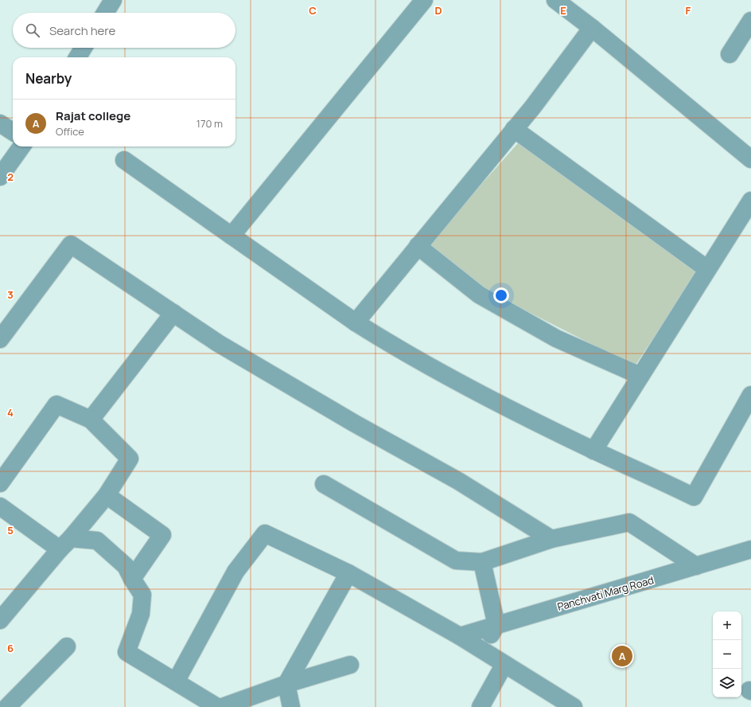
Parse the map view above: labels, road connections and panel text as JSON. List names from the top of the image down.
{
  "streets": {
    "street": ["Panchvati Marg Road"]
  },
  "page": {
    "search": "Search here",
    "heading": "Nearby",
    "list": [
      {
        "mark": "A",
        "name": "Rajat college",
        "note": "Office",
        "value": "170 m"
      }
    ],
    "map_buttons": ["+", "−"],
    "pins": "A"
  },
  "grid": {
    "columns": [
      "C",
      "D",
      "E",
      "F"
    ],
    "rows": [
      "2",
      "3",
      "4",
      "5",
      "6"
    ]
  }
}
